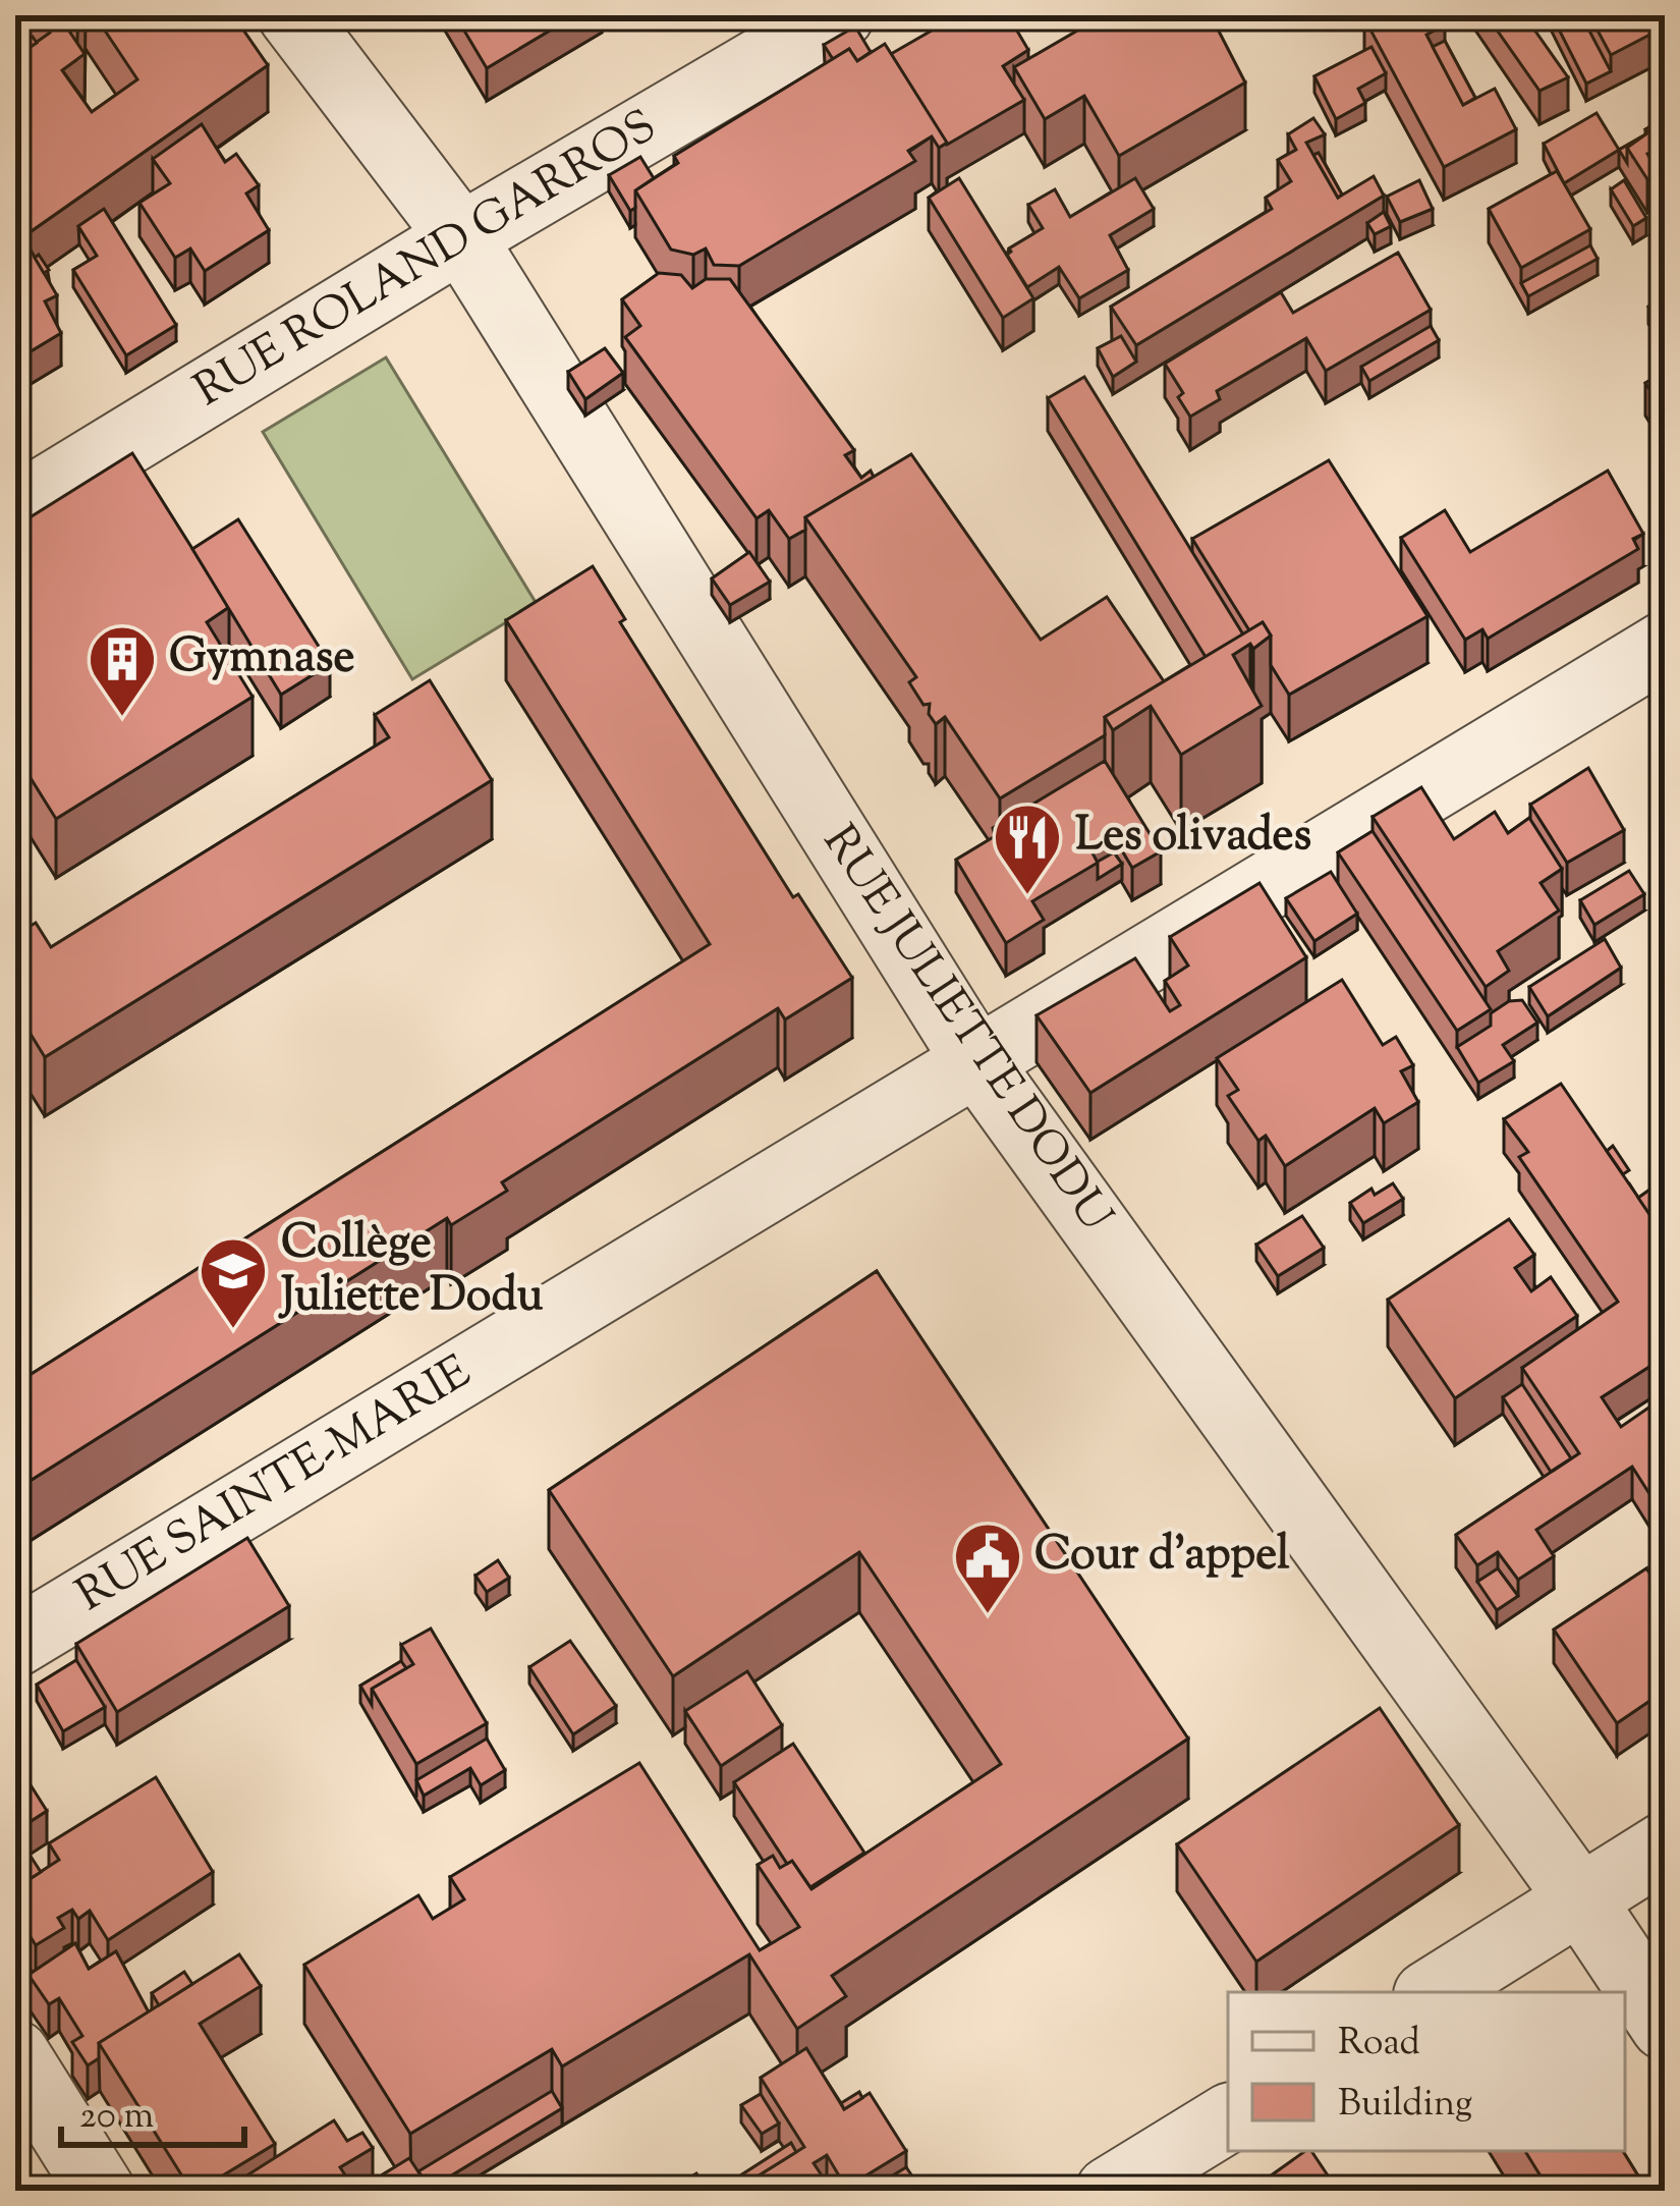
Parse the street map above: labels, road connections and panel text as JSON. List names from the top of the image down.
{
  "streets": {
    "street": ["RUE ROLAND GARROS", "RUE JULIETTE DODU", "RUE SAINTE-MARIE"]
  },
  "crossings": [
    ["RUE ROLAND GARROS", "RUE JULIETTE DODU"],
    ["RUE JULIETTE DODU", "RUE SAINTE-MARIE"]
  ],
  "places": {
    "building": ["Gymnase"],
    "restaurant": ["Les olivades"],
    "school or university": ["Collège Juliette Dodu"],
    "public building": ["Cour d'appel"]
  },
  "legend": ["Road", "Building"],
  "scale_bar": "20 m"
}
